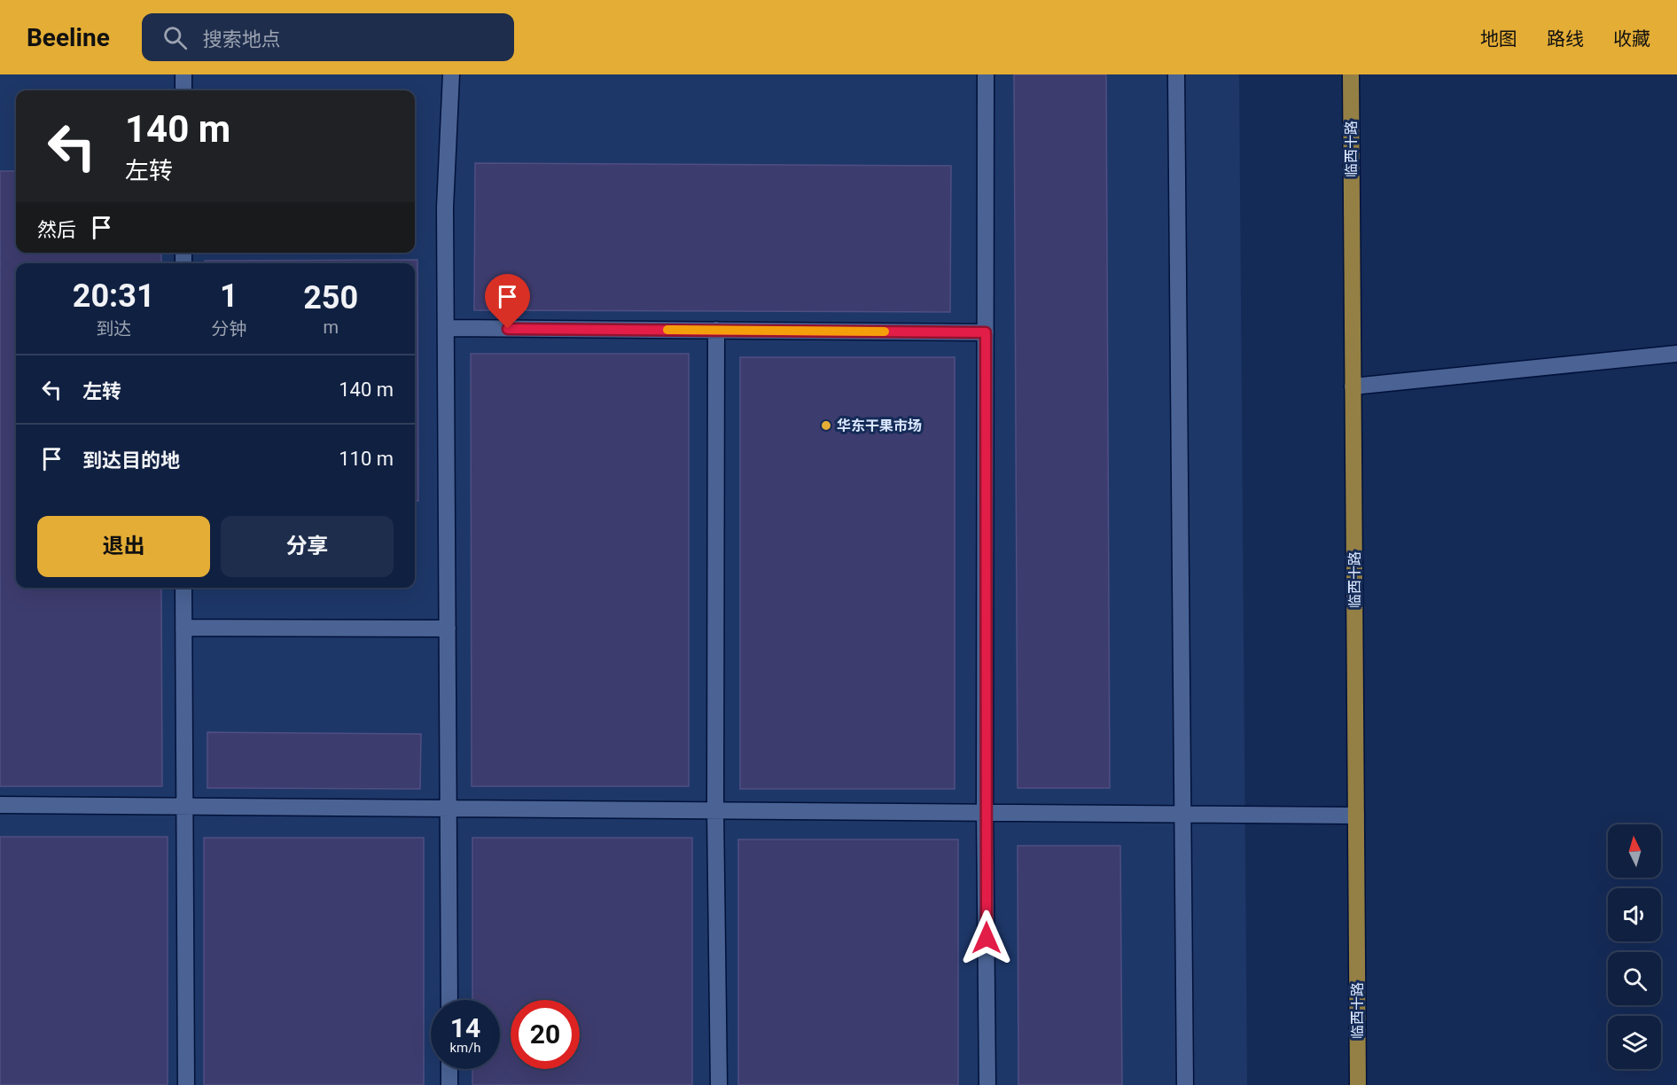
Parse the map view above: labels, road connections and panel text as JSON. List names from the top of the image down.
{
  "streets": {
    "main road": ["临西十路"]
  },
  "places": ["华东干果市场"],
  "north": "top",
  "page": {
    "header": "Beeline",
    "search": "搜索地点",
    "nav": ["地图", "路线", "收藏"],
    "turn": ["140 m", "左转"],
    "then": "然后",
    "eta": [
      "20:31",
      "到达",
      "1",
      "分钟",
      "250",
      "m"
    ],
    "list": [
      {
        "name": "左转",
        "value": "140 m"
      },
      {
        "name": "到达目的地",
        "value": "110 m"
      }
    ],
    "buttons": ["退出", "分享"],
    "speed": "14 km/h",
    "limit": "20"
  }
}
